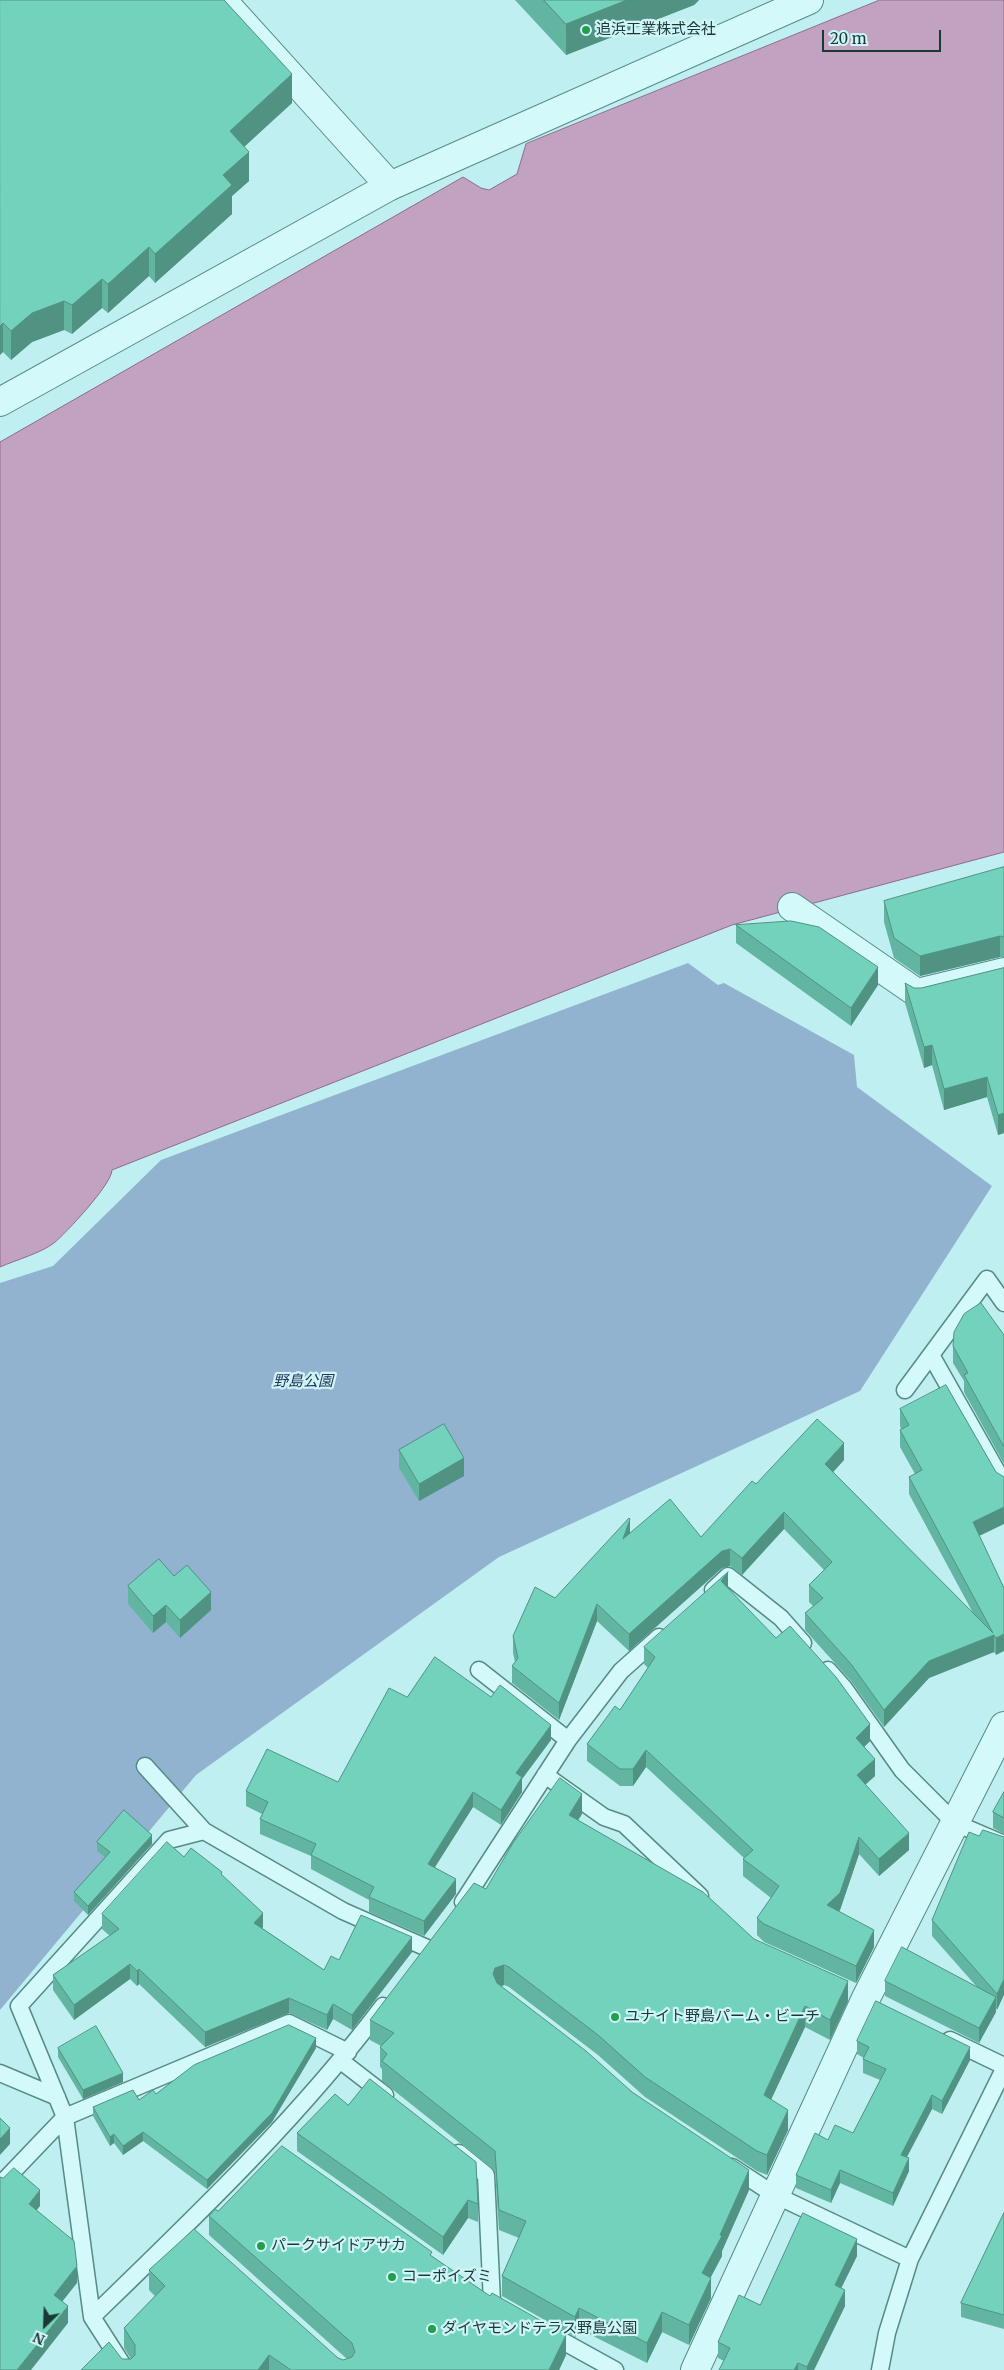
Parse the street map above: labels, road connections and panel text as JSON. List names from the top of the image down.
{
  "parks": ["野島公園"],
  "places": [
    "追浜工業株式会社",
    "ユナイト野島パーム・ビーチ",
    "パークサイドアサカ",
    "コーポイズミ",
    "ダイヤモンドテラス野島公園"
  ],
  "scale_bar": "20 m",
  "north": "bottom left"
}
